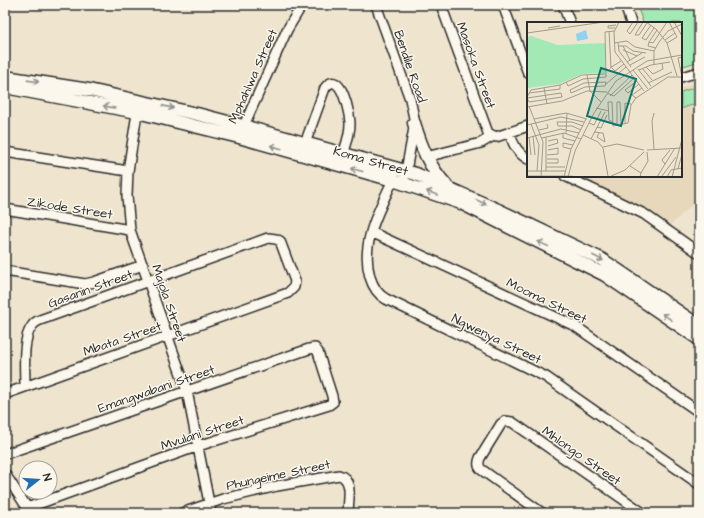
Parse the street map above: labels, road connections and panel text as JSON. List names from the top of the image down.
{
  "streets": {
    "main road": ["Koma Street"],
    "street": [
      "Masoka Street",
      "Bendile Road",
      "Mphahlwa Street",
      "Zikode Street",
      "Gasanin Street",
      "Mooma Street",
      "Majola Street",
      "Mbata Street",
      "Ngwenya Street",
      "Emangwabani Street",
      "Mvulani Street",
      "Mhlongo Street",
      "Phungeime Street"
    ]
  },
  "crossings": [
    ["Bendile Road", "Koma Street"],
    ["Bendile Road", "Ngwenya Street"],
    ["Mphahlwa Street", "Koma Street"],
    ["Koma Street", "Majola Street"],
    ["Koma Street", "Ngwenya Street"],
    ["Zikode Street", "Majola Street"],
    ["Gasanin Street", "Majola Street"],
    ["Gasanin Street", "Mbata Street"],
    ["Mooma Street", "Ngwenya Street"],
    ["Majola Street", "Mbata Street"],
    ["Majola Street", "Emangwabani Street"],
    ["Majola Street", "Mvulani Street"],
    ["Majola Street", "Phungeime Street"],
    ["Emangwabani Street", "Mvulani Street"]
  ],
  "north": "right"
}
